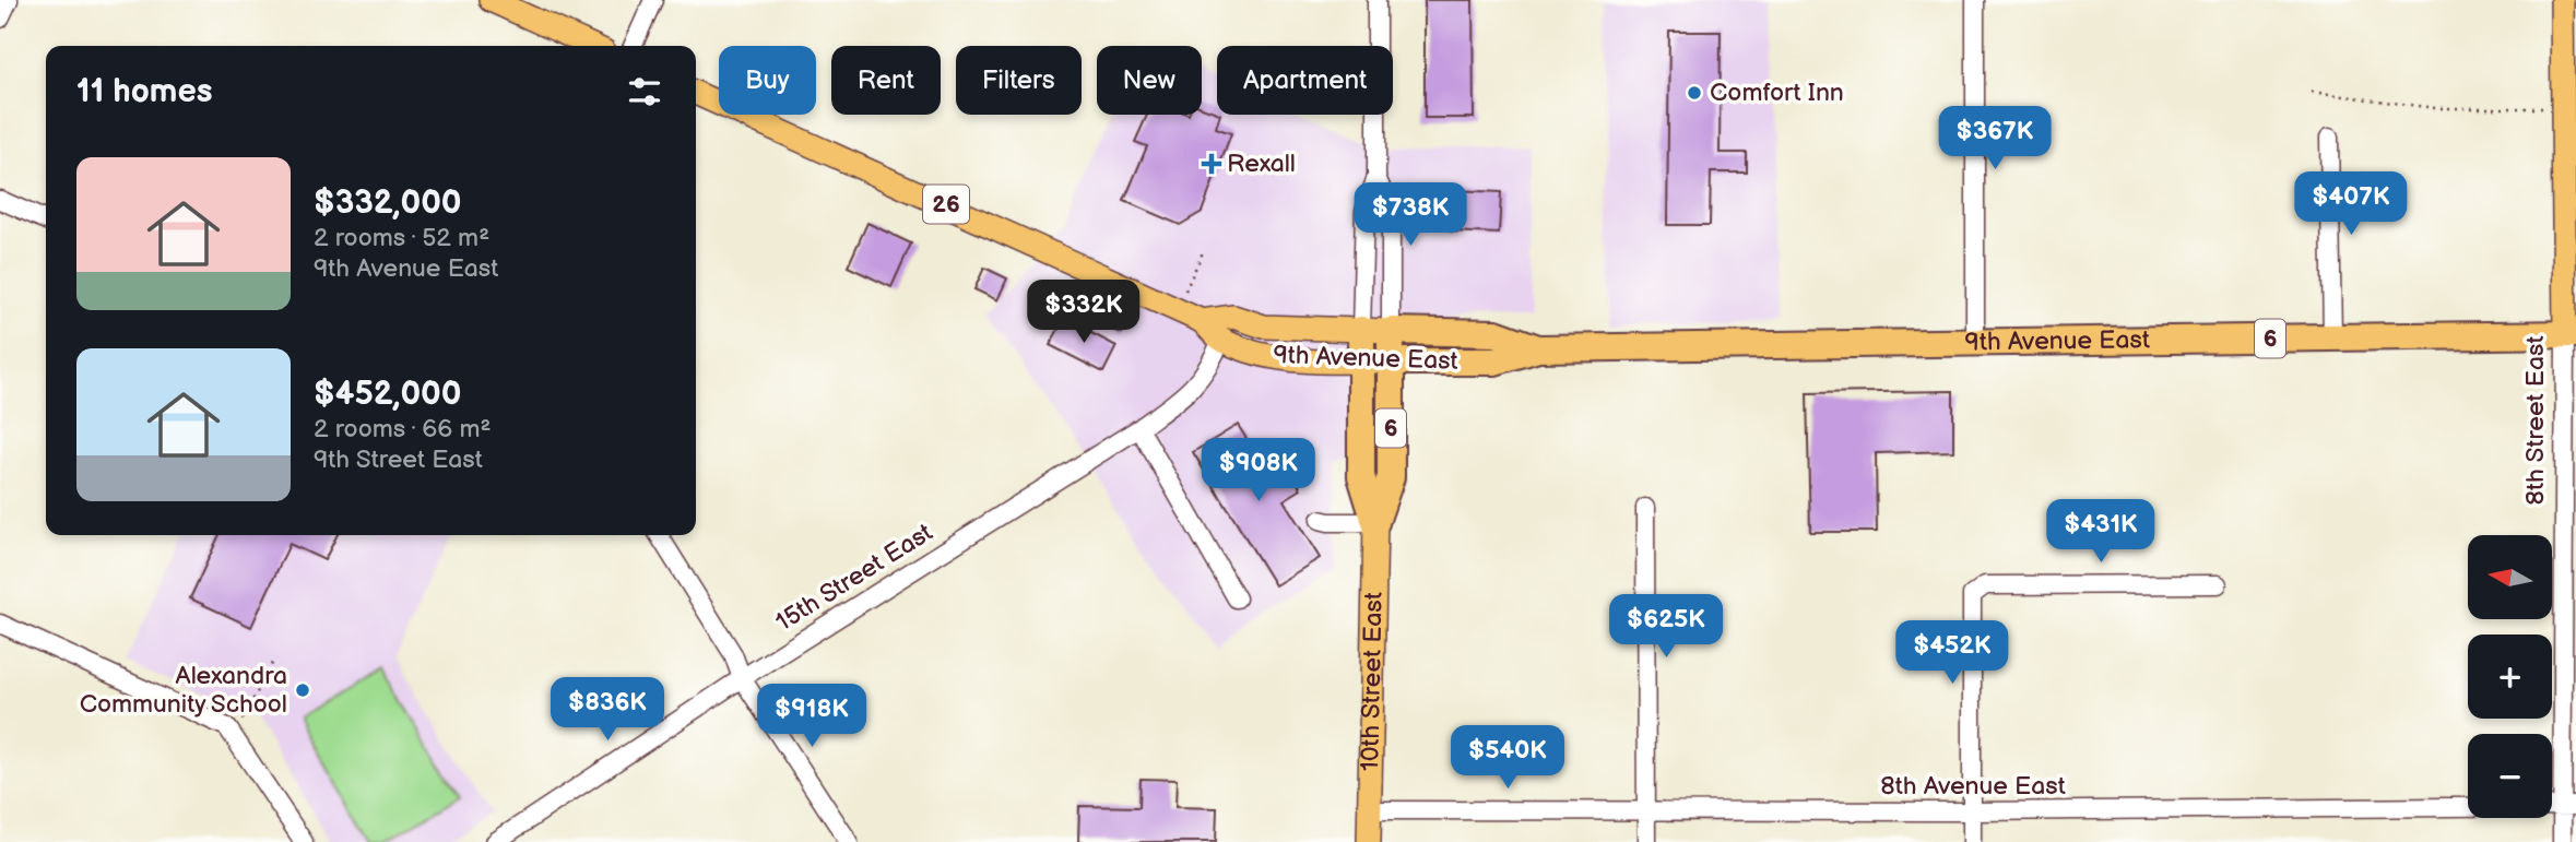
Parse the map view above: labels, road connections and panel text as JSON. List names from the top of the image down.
{
  "streets": {
    "highway": ["6", "9th Avenue East", "10th Street East"],
    "main road": ["26", "8th Street East"],
    "street": ["15th Street East", "8th Avenue East"]
  },
  "crossings": [
    ["6", "9th Avenue East"],
    ["6", "10th Street East"],
    ["9th Avenue East", "8th Street East"],
    ["9th Avenue East", "15th Street East"],
    ["9th Avenue East", "10th Street East"],
    ["8th Street East", "8th Avenue East"],
    ["10th Street East", "8th Avenue East"]
  ],
  "places": {
    "other": ["Comfort Inn", "Alexandra Community School"],
    "health": ["Rexall"]
  },
  "north": "left",
  "page": {
    "chip": [
      "Buy",
      "Rent",
      "Filters",
      "New",
      "Apartment"
    ],
    "heading": "11 homes",
    "price": [
      "$367K",
      "$407K",
      "$738K",
      "$332K",
      "$908K",
      "$431K",
      "$625K",
      "$452K",
      "$836K",
      "$918K",
      "$540K"
    ],
    "list": [
      {
        "name": "$332,000",
        "note": "2 rooms · 52 m² · 9th Avenue East"
      },
      {
        "name": "$452,000",
        "note": "2 rooms · 66 m² · 9th Street East"
      }
    ],
    "map_buttons": ["+", "−"]
  }
}
